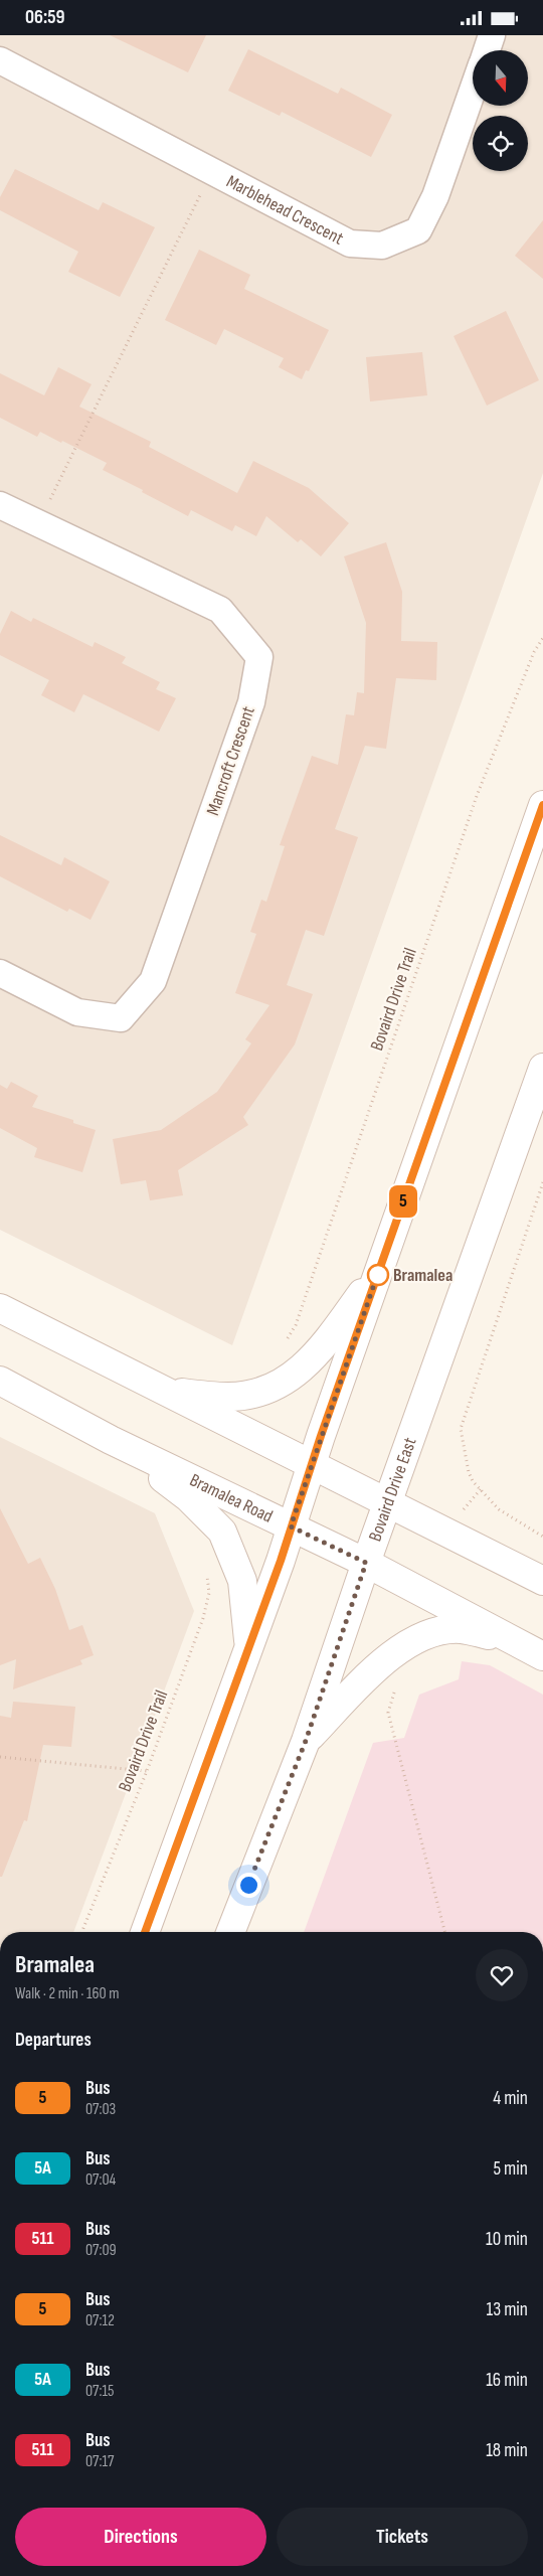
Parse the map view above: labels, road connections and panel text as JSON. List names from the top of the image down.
{
  "streets": {
    "main road": ["Bovaird Drive East", "Bramalea Road"],
    "street": ["Marblehead Crescent", "Mancroft Crescent"],
    "path": ["Bovaird Drive Trail"]
  },
  "crossings": [
    ["Bovaird Drive East", "Bramalea Road"]
  ],
  "places": ["Bramalea"],
  "lines": ["bus line 5"],
  "north": "bottom",
  "page": {
    "status": "06:59",
    "on_map": "5",
    "heading": [
      ["Bramalea", "Walk · 2 min · 160 m"],
      "Departures"
    ],
    "list": [
      {
        "mark": "5",
        "name": "Bus",
        "note": "07:03",
        "value": "4 min"
      },
      {
        "mark": "5A",
        "name": "Bus",
        "note": "07:04",
        "value": "5 min"
      },
      {
        "mark": "511",
        "name": "Bus",
        "note": "07:09",
        "value": "10 min"
      },
      {
        "mark": "5",
        "name": "Bus",
        "note": "07:12",
        "value": "13 min"
      },
      {
        "mark": "5A",
        "name": "Bus",
        "note": "07:15",
        "value": "16 min"
      },
      {
        "mark": "511",
        "name": "Bus",
        "note": "07:17",
        "value": "18 min"
      }
    ],
    "buttons": ["Directions", "Tickets"]
  }
}
